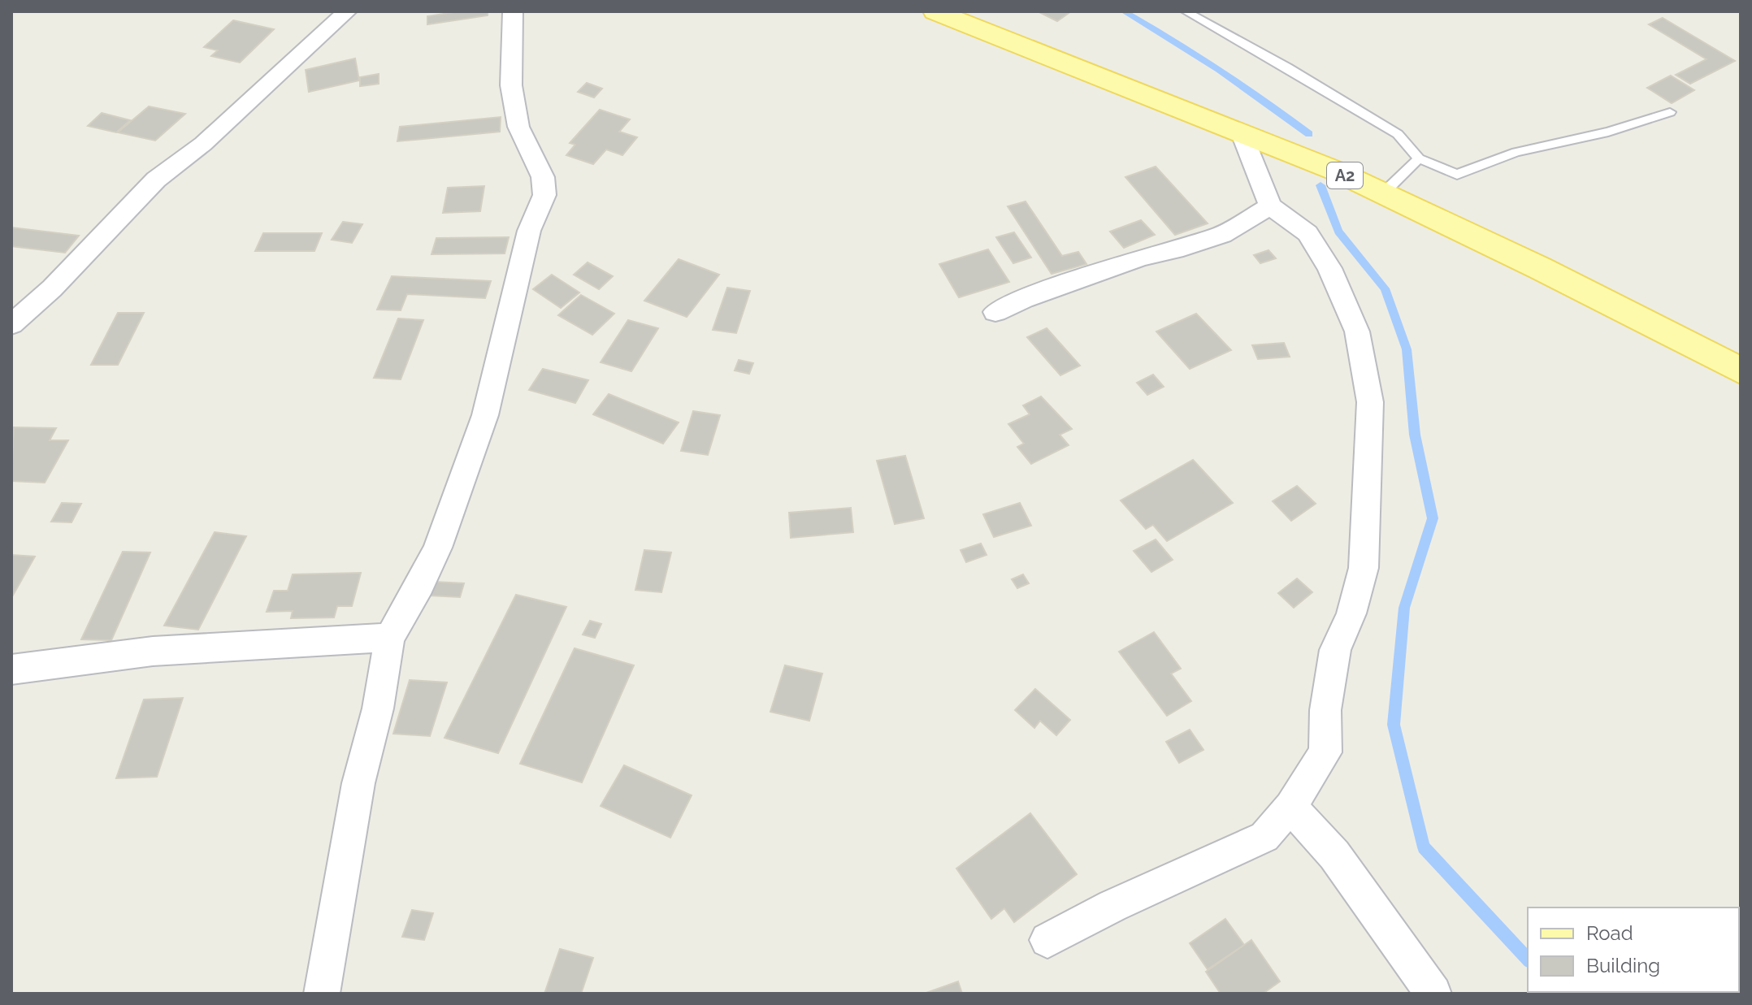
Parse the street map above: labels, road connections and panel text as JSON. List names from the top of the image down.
{
  "streets": {
    "main road": ["A2"]
  },
  "legend": ["Road", "Building"]
}
